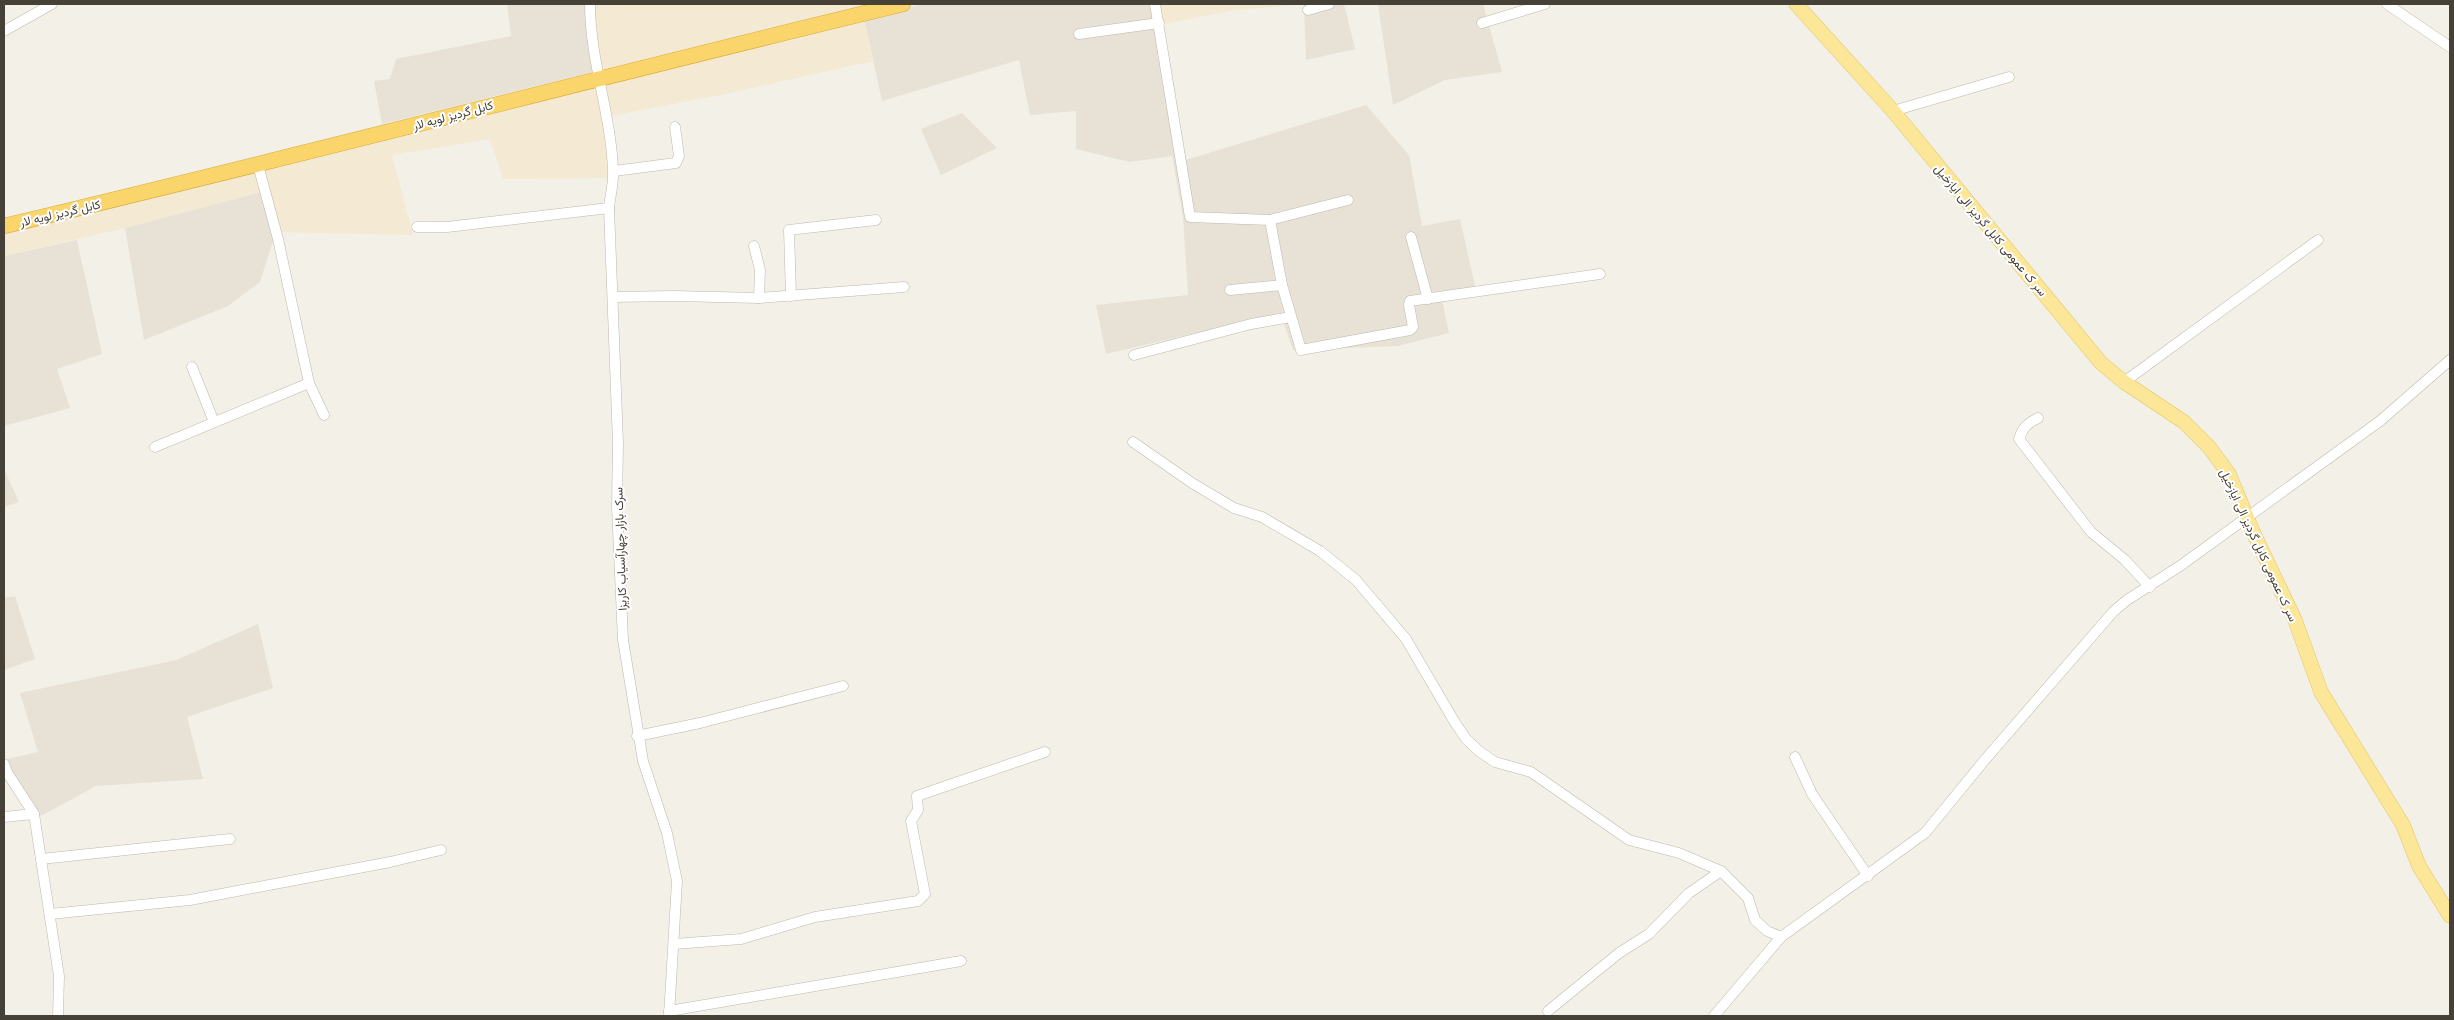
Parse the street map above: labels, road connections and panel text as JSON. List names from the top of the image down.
{
  "streets": {
    "highway": ["کابل گردیز لویه لار"],
    "main road": ["سر ک عمومی کابل گردیز الی ایازخیل"],
    "street": ["سرک بازار چهارآسیاب کاریزا"]
  },
  "crossings": [
    ["کابل گردیز لویه لار", "سرک بازار چهارآسیاب کاریزا"]
  ]
}
